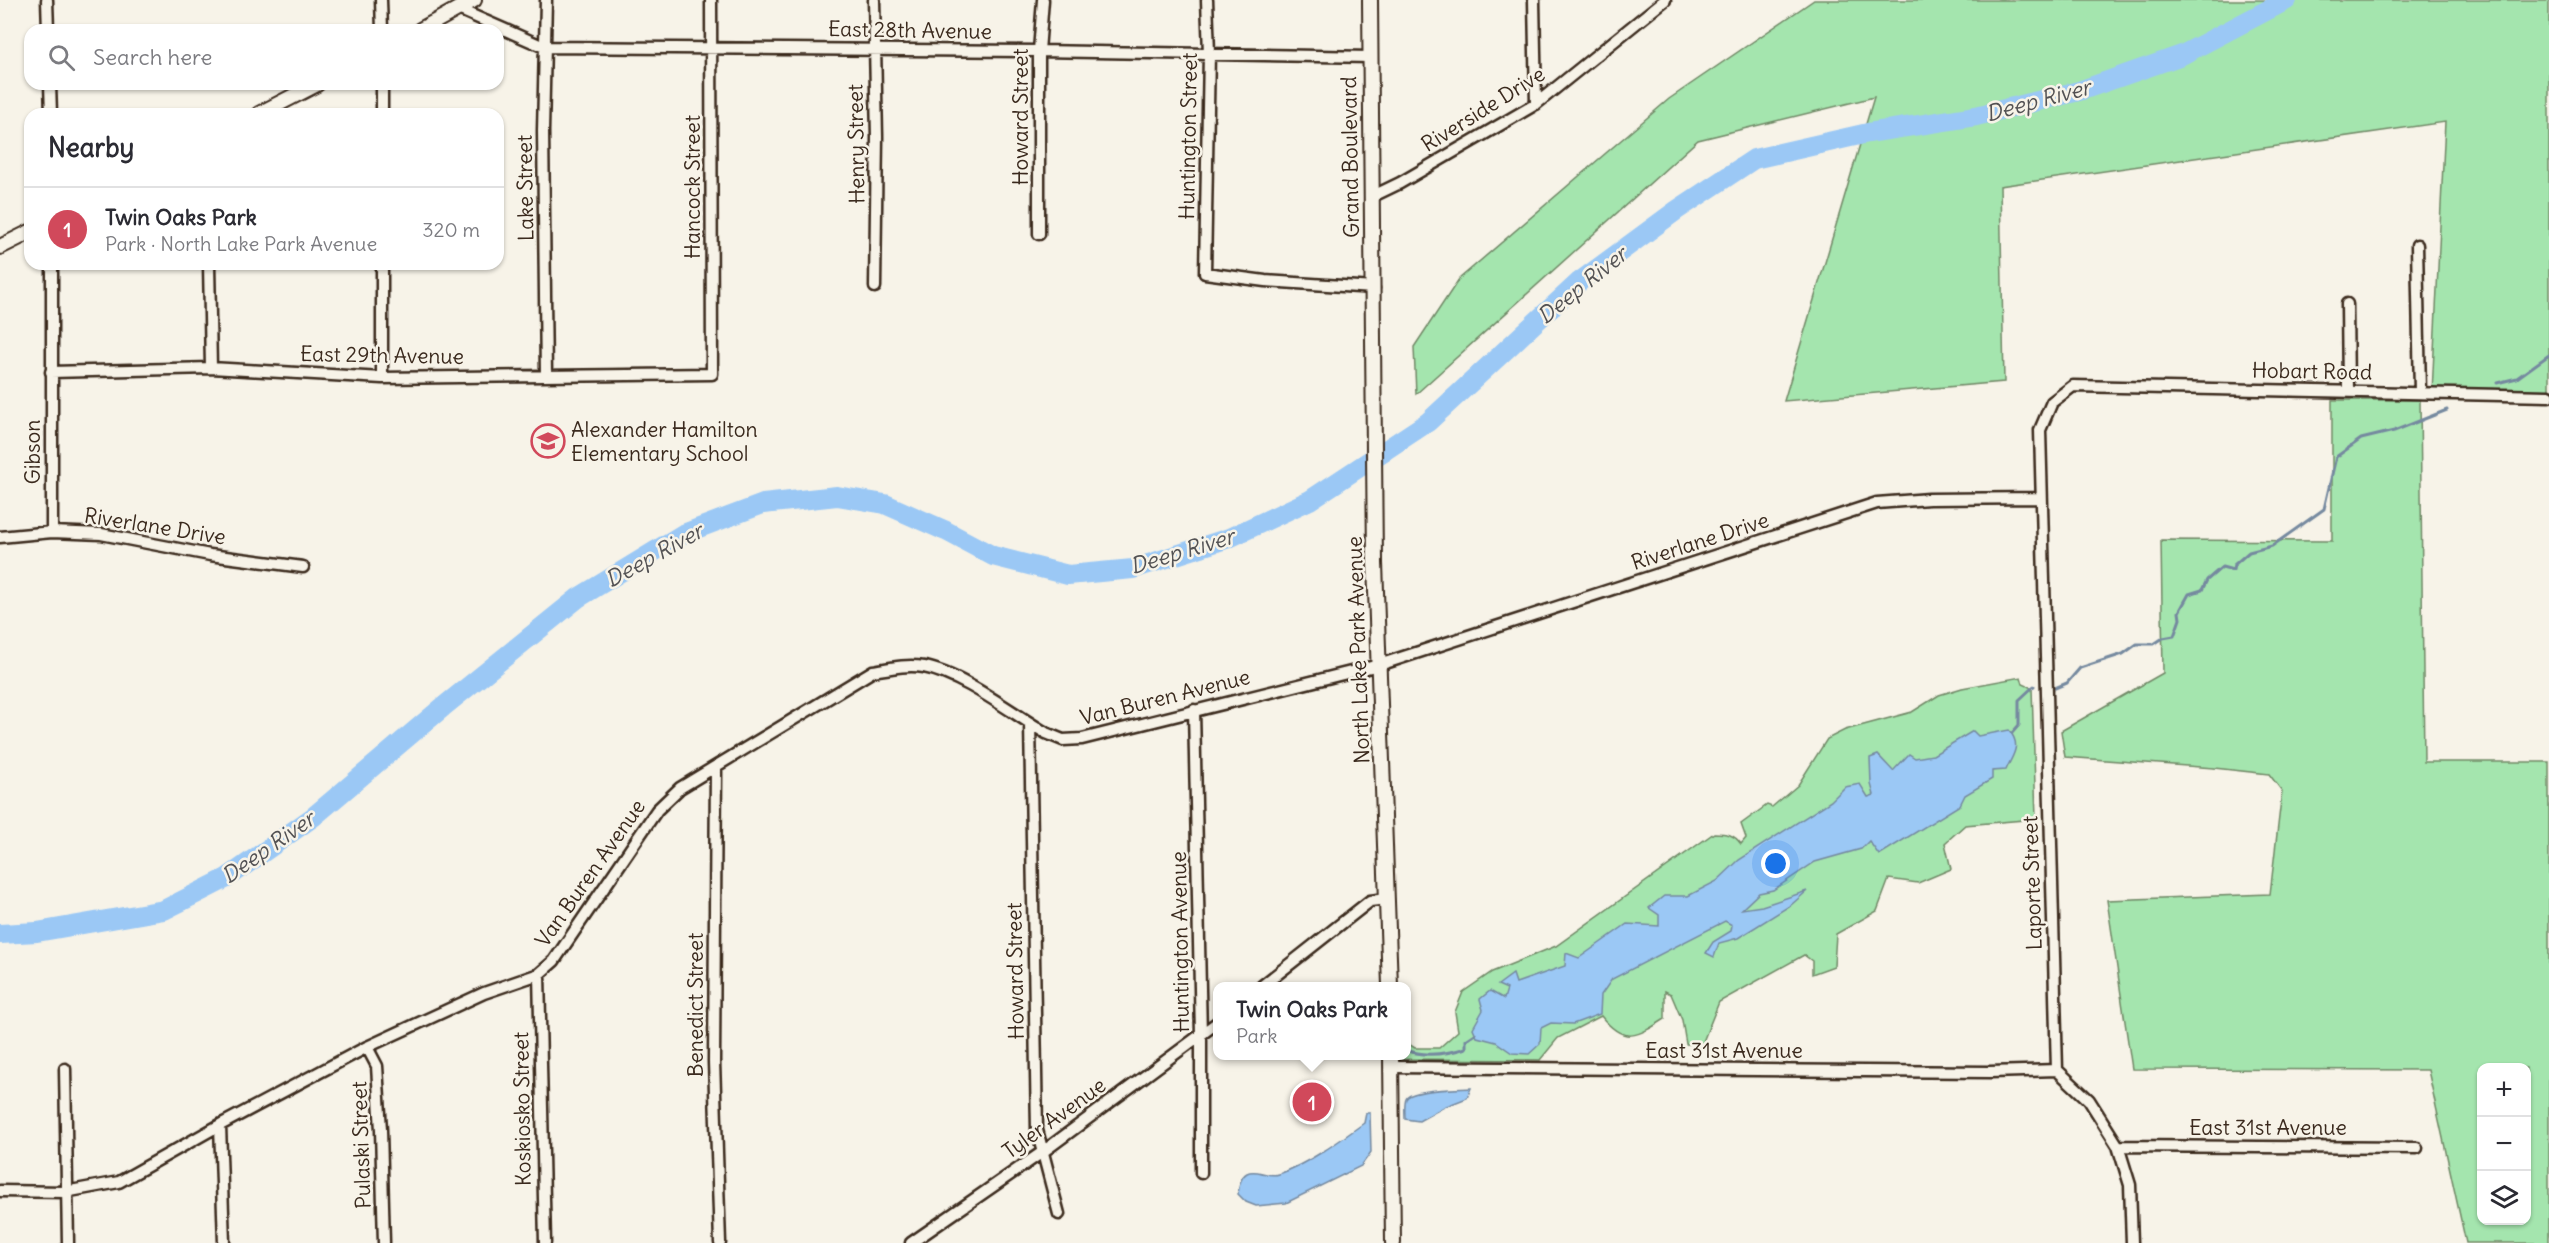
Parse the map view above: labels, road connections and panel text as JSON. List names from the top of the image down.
{
  "streets": {
    "street": [
      "East 28th Avenue",
      "Riverside Drive",
      "Howard Street",
      "Huntington Street",
      "Henry Street",
      "Grand Boulevard",
      "Hancock Street",
      "Lake Street",
      "East 29th Avenue",
      "Hobart Road",
      "Gibson",
      "Riverlane Drive",
      "North Lake Park Avenue",
      "Van Buren Avenue",
      "Laporte Street",
      "Huntington Avenue",
      "Benedict Street",
      "East 31st Avenue",
      "Koskiosko Street",
      "Tyler Avenue",
      "Pulaski Street"
    ]
  },
  "crossings": [
    ["East 28th Avenue", "Howard Street"],
    ["East 28th Avenue", "Huntington Street"],
    ["East 28th Avenue", "Henry Street"],
    ["East 28th Avenue", "Grand Boulevard"],
    ["East 28th Avenue", "Hancock Street"],
    ["East 28th Avenue", "Lake Street"],
    ["Riverside Drive", "Grand Boulevard"],
    ["Howard Street", "Van Buren Avenue"],
    ["Howard Street", "Tyler Avenue"],
    ["Huntington Street", "Grand Boulevard"],
    ["Grand Boulevard", "North Lake Park Avenue"],
    ["Hancock Street", "East 29th Avenue"],
    ["Lake Street", "East 29th Avenue"],
    ["East 29th Avenue", "Gibson"],
    ["Hobart Road", "Laporte Street"],
    ["Gibson", "Riverlane Drive"],
    ["Riverlane Drive", "North Lake Park Avenue"],
    ["Riverlane Drive", "Van Buren Avenue"],
    ["Riverlane Drive", "Laporte Street"],
    ["North Lake Park Avenue", "Van Buren Avenue"],
    ["Van Buren Avenue", "Huntington Avenue"],
    ["Van Buren Avenue", "Benedict Street"],
    ["Van Buren Avenue", "Koskiosko Street"],
    ["Van Buren Avenue", "Pulaski Street"],
    ["Laporte Street", "East 31st Avenue"],
    ["Huntington Avenue", "Tyler Avenue"]
  ],
  "water": ["Deep River"],
  "places": {
    "school or university": ["Alexander Hamilton Elementary School"]
  },
  "page": {
    "search": "Search here",
    "heading": "Nearby",
    "list": [
      {
        "mark": "1",
        "name": "Twin Oaks Park",
        "note": "Park · North Lake Park Avenue",
        "value": "320 m"
      }
    ],
    "popup": ["Twin Oaks Park", "Park"],
    "map_buttons": ["+", "−"],
    "pins": "1"
  }
}
